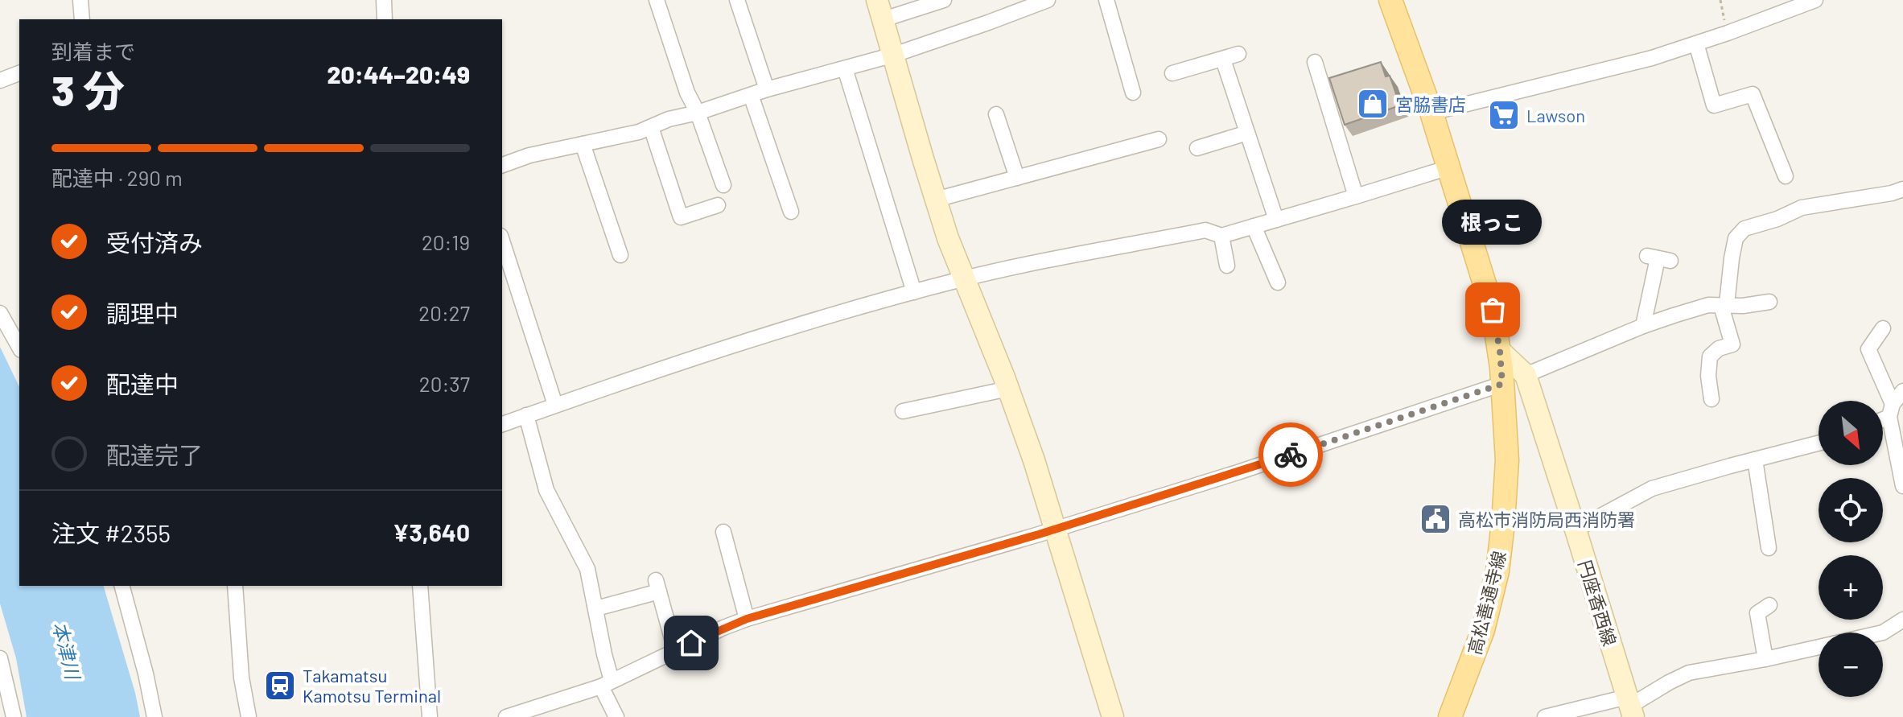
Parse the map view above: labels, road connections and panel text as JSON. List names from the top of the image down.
{
  "streets": {
    "main road": ["高松善通寺線"],
    "street": ["円座香西線"]
  },
  "crossings": [
    ["高松善通寺線", "円座香西線"]
  ],
  "water": ["本津川"],
  "places": {
    "shop": ["宮脇書店"],
    "supermarket": ["Lawson"],
    "other": ["根っこ"],
    "public building": ["高松市消防局西消防署"],
    "station": ["Takamatsu Kamotsu Terminal"]
  },
  "north": "bottom right",
  "page": {
    "heading": ["3 分", "到着まで", "20:44–20:49"],
    "panel": ["注文 #2355", "¥3,640"],
    "bar": "配達中 · 290 m",
    "bubble": "根っこ",
    "list": [
      ["受付済み", "20:19"],
      ["調理中", "20:27"],
      ["配達中", "20:37"],
      "配達完了"
    ],
    "map_buttons": ["+", "−"]
  }
}
